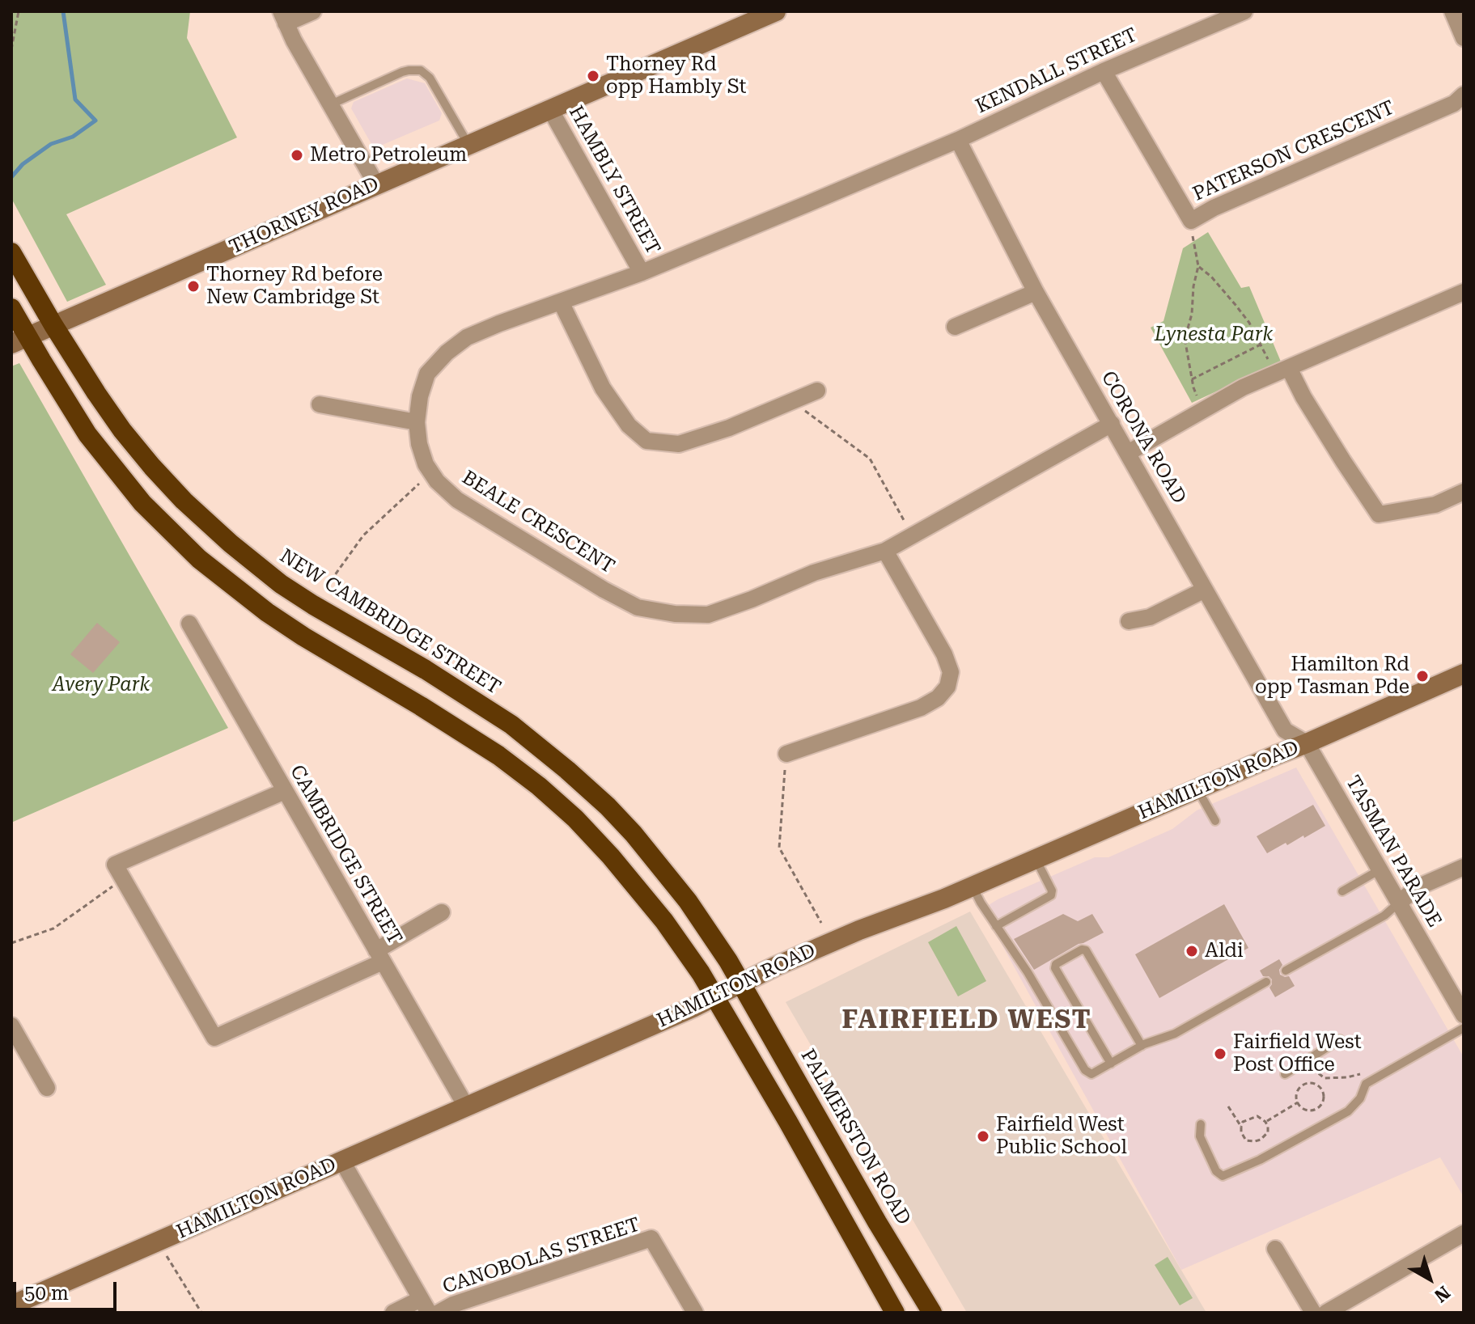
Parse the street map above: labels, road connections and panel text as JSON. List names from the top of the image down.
{
  "streets": {
    "highway": ["NEW CAMBRIDGE STREET", "PALMERSTON ROAD"],
    "main road": ["THORNEY ROAD", "HAMILTON ROAD"],
    "street": [
      "KENDALL STREET",
      "PATERSON CRESCENT",
      "HAMBLY STREET",
      "CORONA ROAD",
      "BEALE CRESCENT",
      "TASMAN PARADE",
      "CAMBRIDGE STREET",
      "CANOBOLAS STREET"
    ]
  },
  "crossings": [
    ["KENDALL STREET", "PATERSON CRESCENT"],
    ["KENDALL STREET", "CORONA ROAD"],
    ["KENDALL STREET", "BEALE CRESCENT"],
    ["HAMBLY STREET", "THORNEY ROAD"],
    ["HAMBLY STREET", "BEALE CRESCENT"],
    ["THORNEY ROAD", "NEW CAMBRIDGE STREET"],
    ["CORONA ROAD", "BEALE CRESCENT"],
    ["CORONA ROAD", "HAMILTON ROAD"],
    ["CORONA ROAD", "TASMAN PARADE"],
    ["NEW CAMBRIDGE STREET", "HAMILTON ROAD"],
    ["NEW CAMBRIDGE STREET", "PALMERSTON ROAD"],
    ["HAMILTON ROAD", "TASMAN PARADE"],
    ["HAMILTON ROAD", "CAMBRIDGE STREET"],
    ["HAMILTON ROAD", "PALMERSTON ROAD"]
  ],
  "districts": ["FAIRFIELD WEST"],
  "parks": ["Lynesta Park", "Avery Park"],
  "places": [
    "Thorney Rd opp Hambly St",
    "Metro Petroleum",
    "Thorney Rd before New Cambridge St",
    "Hamilton Rd opp Tasman Pde",
    "Aldi",
    "Fairfield West Post Office",
    "Fairfield West Public School"
  ],
  "scale_bar": "50 m",
  "north": "bottom right"
}
